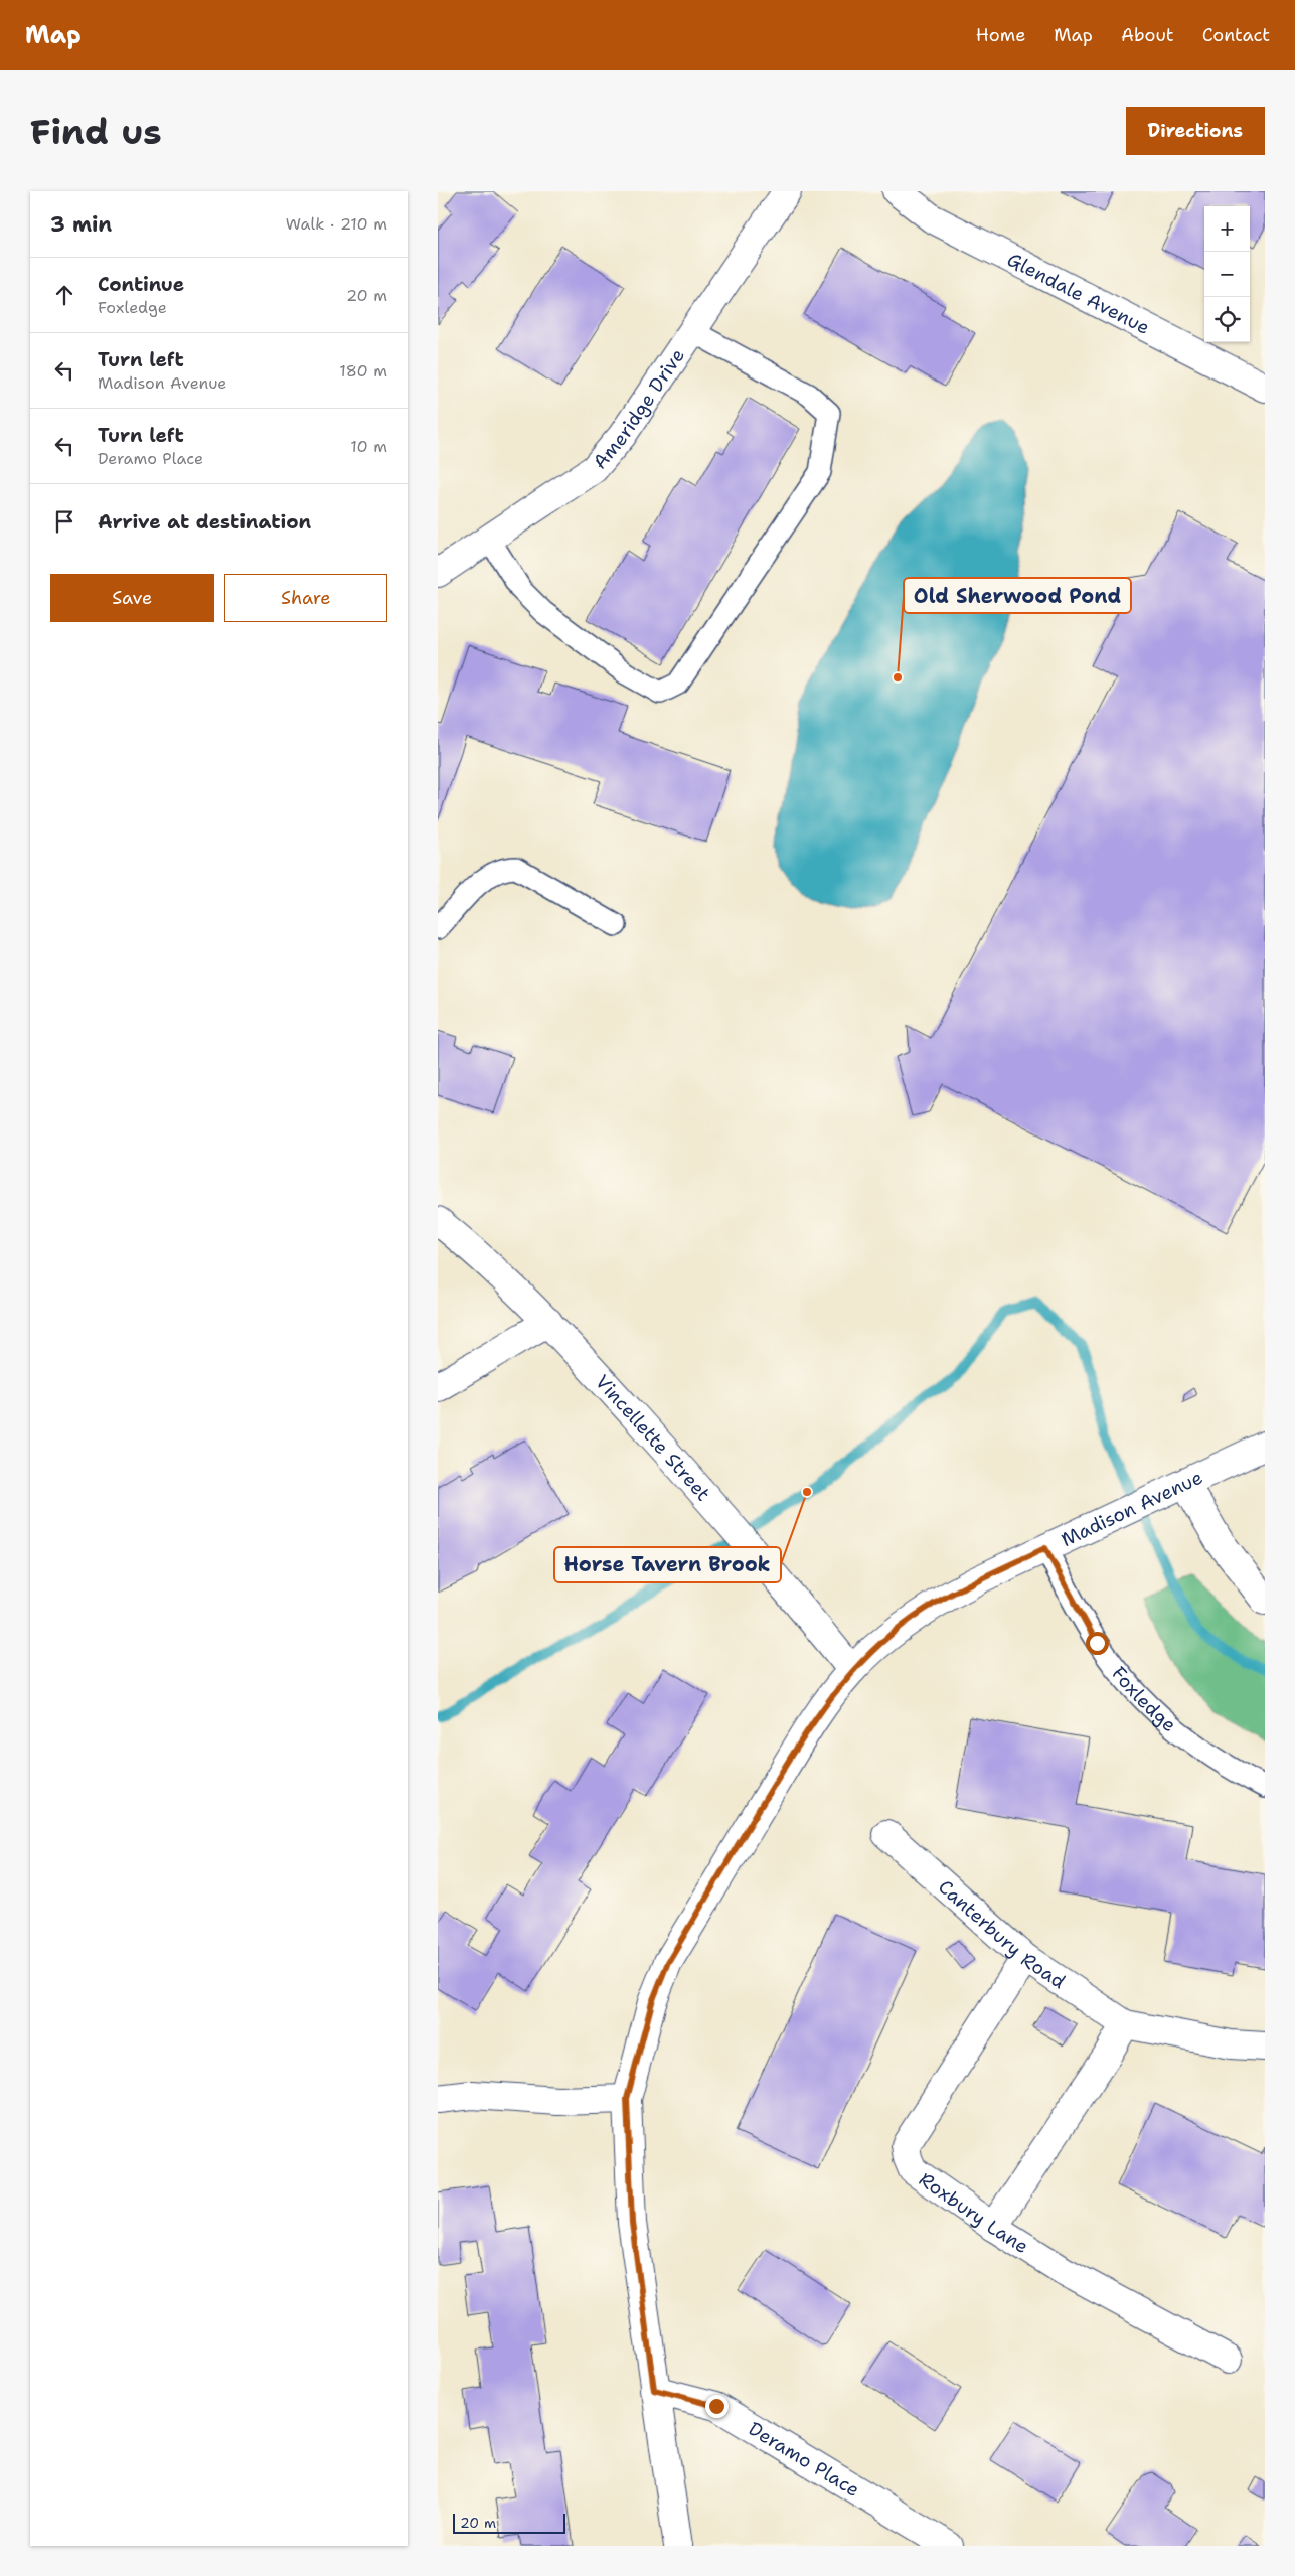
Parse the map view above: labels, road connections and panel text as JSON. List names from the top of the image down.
{
  "streets": {
    "street": [
      "Glendale Avenue",
      "Ameridge Drive",
      "Vincellette Street",
      "Madison Avenue",
      "Canterbury Road",
      "Roxbury Lane",
      "Deramo Place"
    ],
    "lane": ["Foxledge"]
  },
  "crossings": [
    ["Vincellette Street", "Madison Avenue"],
    ["Madison Avenue", "Foxledge"],
    ["Madison Avenue", "Deramo Place"],
    ["Canterbury Road", "Roxbury Lane"]
  ],
  "places": ["Old Sherwood Pond", "Horse Tavern Brook"],
  "scale_bar": "20 m",
  "page": {
    "header": "Map",
    "nav": [
      "Home",
      "Map",
      "About",
      "Contact"
    ],
    "buttons": [
      "Directions",
      ["Save", "Share"]
    ],
    "title": "Find us",
    "heading": ["3 min", "Walk · 210 m"],
    "map_buttons": ["+", "−"],
    "list": [
      ["Continue", "Foxledge", "20 m"],
      ["Turn left", "Madison Avenue", "180 m"],
      ["Turn left", "Deramo Place", "10 m"],
      "Arrive at destination"
    ],
    "scale": "20 m"
  }
}
